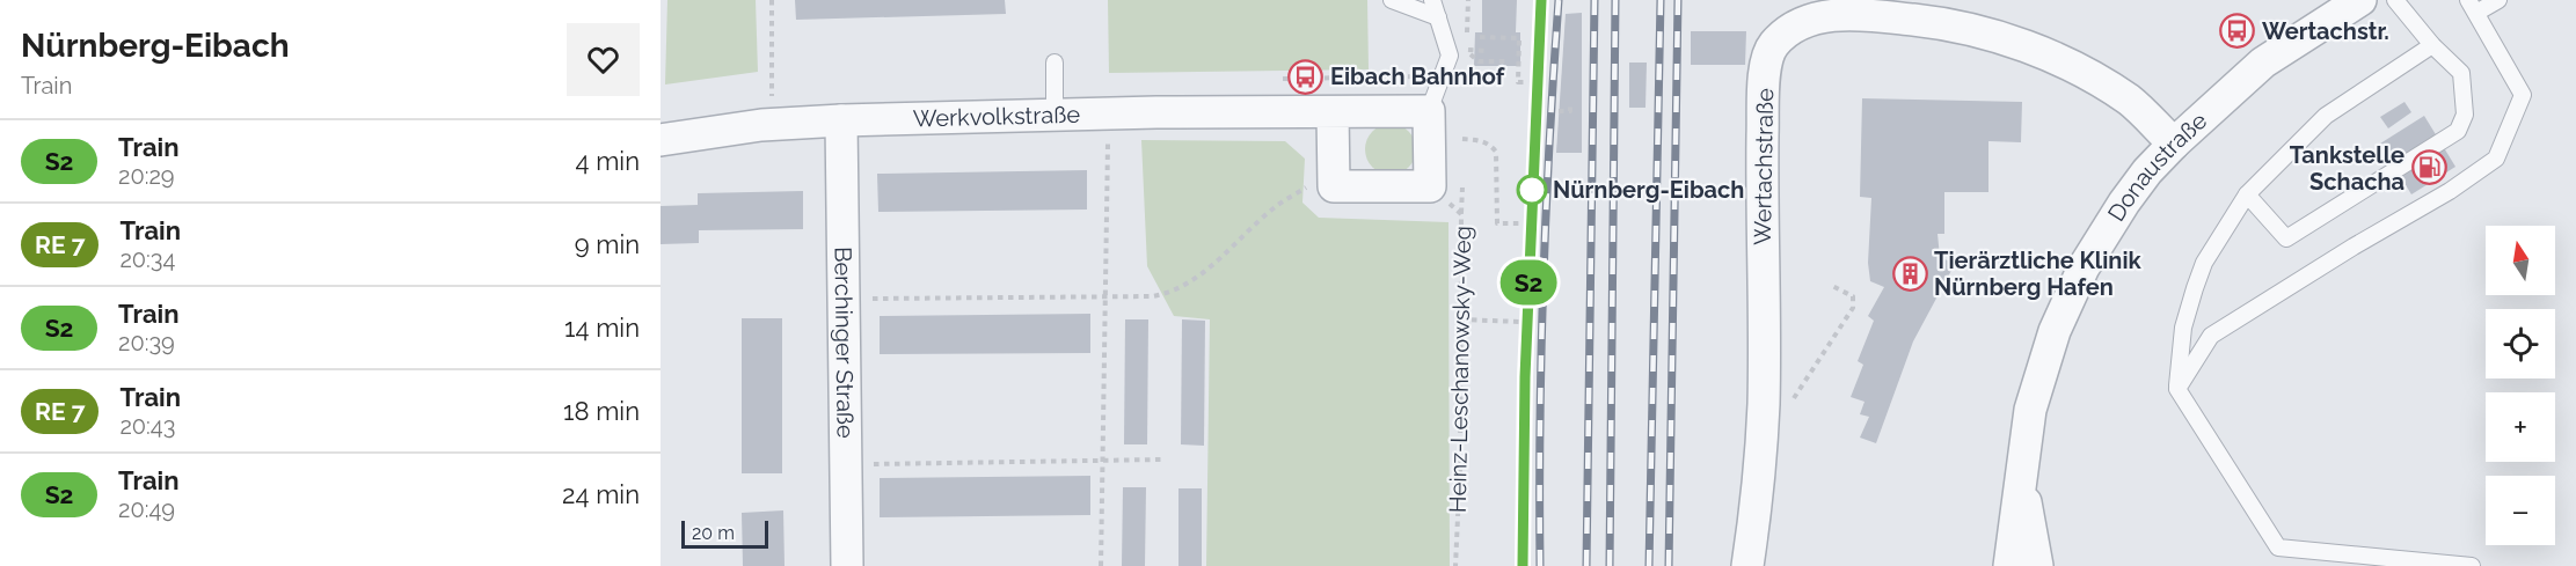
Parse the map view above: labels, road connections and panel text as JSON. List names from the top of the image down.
{
  "streets": {
    "street": [
      "Werkvolkstraße",
      "Wertachstraße",
      "Donaustraße",
      "Berchinger Straße"
    ],
    "path": ["Heinz-Leschanowsky-Weg"]
  },
  "crossings": [
    ["Werkvolkstraße", "Berchinger Straße"],
    ["Wertachstraße", "Donaustraße"]
  ],
  "places": {
    "bus stop": ["Wertachstr.", "Eibach Bahnhof"],
    "fuel station": ["Tankstelle Schacha"],
    "other": ["Nürnberg-Eibach"],
    "building": ["Tierärztliche Klinik Nürnberg Hafen"]
  },
  "scale_bar": "20 m",
  "north": "top",
  "page": {
    "heading": ["Nürnberg-Eibach", "Train"],
    "on_map": "S2",
    "list": [
      {
        "mark": "S2",
        "name": "Train",
        "note": "20:29",
        "value": "4 min"
      },
      {
        "mark": "RE 7",
        "name": "Train",
        "note": "20:34",
        "value": "9 min"
      },
      {
        "mark": "S2",
        "name": "Train",
        "note": "20:39",
        "value": "14 min"
      },
      {
        "mark": "RE 7",
        "name": "Train",
        "note": "20:43",
        "value": "18 min"
      },
      {
        "mark": "S2",
        "name": "Train",
        "note": "20:49",
        "value": "24 min"
      }
    ],
    "map_buttons": ["+", "−"],
    "scale": "20 m"
  }
}
